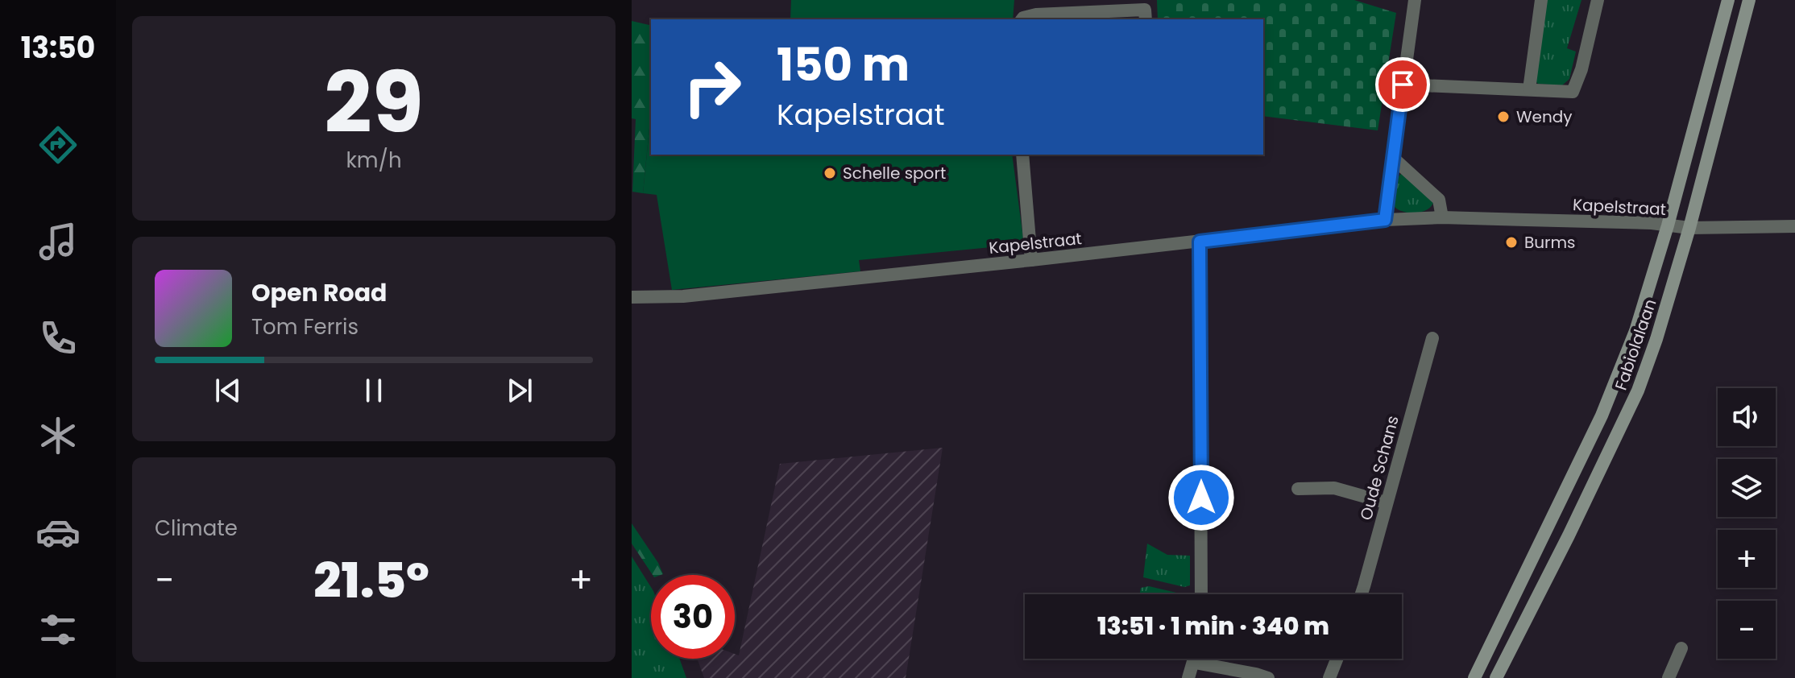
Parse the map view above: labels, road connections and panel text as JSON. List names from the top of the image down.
{
  "streets": {
    "main road": ["Fabiolalaan"],
    "street": ["Kapelstraat", "Oude Schans"]
  },
  "crossings": [
    ["Kapelstraat", "Fabiolalaan"]
  ],
  "places": ["Wendy", "Schelle sport", "Burms"],
  "page": {
    "tabs": "13:50",
    "tile": [
      ["29", "km/h"],
      "Climate"
    ],
    "turn": ["150 m", "Kapelstraat"],
    "song": ["Open Road", "Tom Ferris"],
    "map_buttons": ["+", "−"],
    "heat": ["−", "21.5°", "+"],
    "limit": "30",
    "trip": "13:51 · 1 min · 340 m"
  }
}
